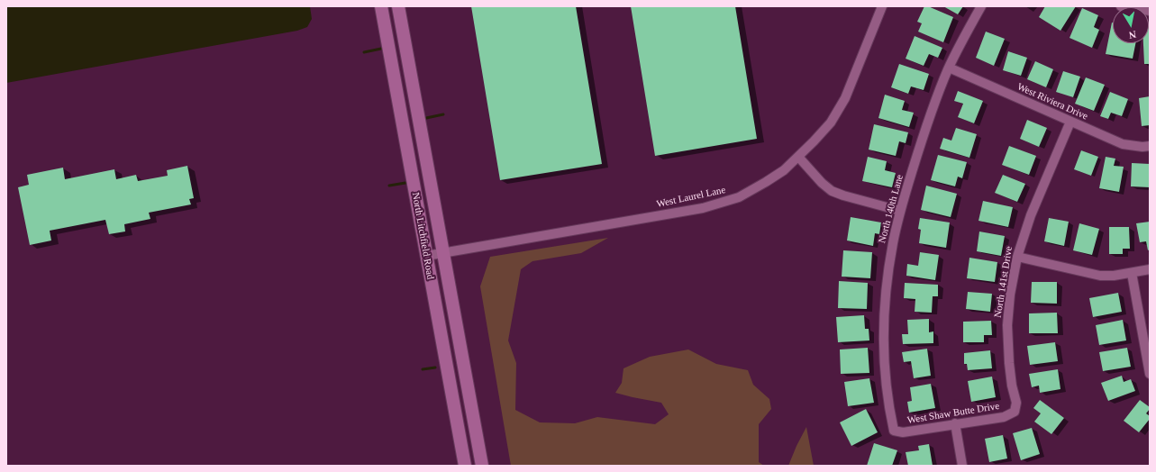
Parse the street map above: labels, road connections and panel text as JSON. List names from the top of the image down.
{
  "streets": {
    "main road": ["North Litchfield Road"],
    "street": [
      "West Riviera Drive",
      "West Laurel Lane",
      "North 140th Lane",
      "North 141st Drive",
      "West Shaw Butte Drive"
    ]
  },
  "crossings": [
    ["West Riviera Drive", "North 140th Lane"],
    ["West Riviera Drive", "North 141st Drive"],
    ["West Laurel Lane", "North Litchfield Road"],
    ["North 140th Lane", "West Shaw Butte Drive"],
    ["North 141st Drive", "West Shaw Butte Drive"]
  ],
  "north": "bottom"
}
